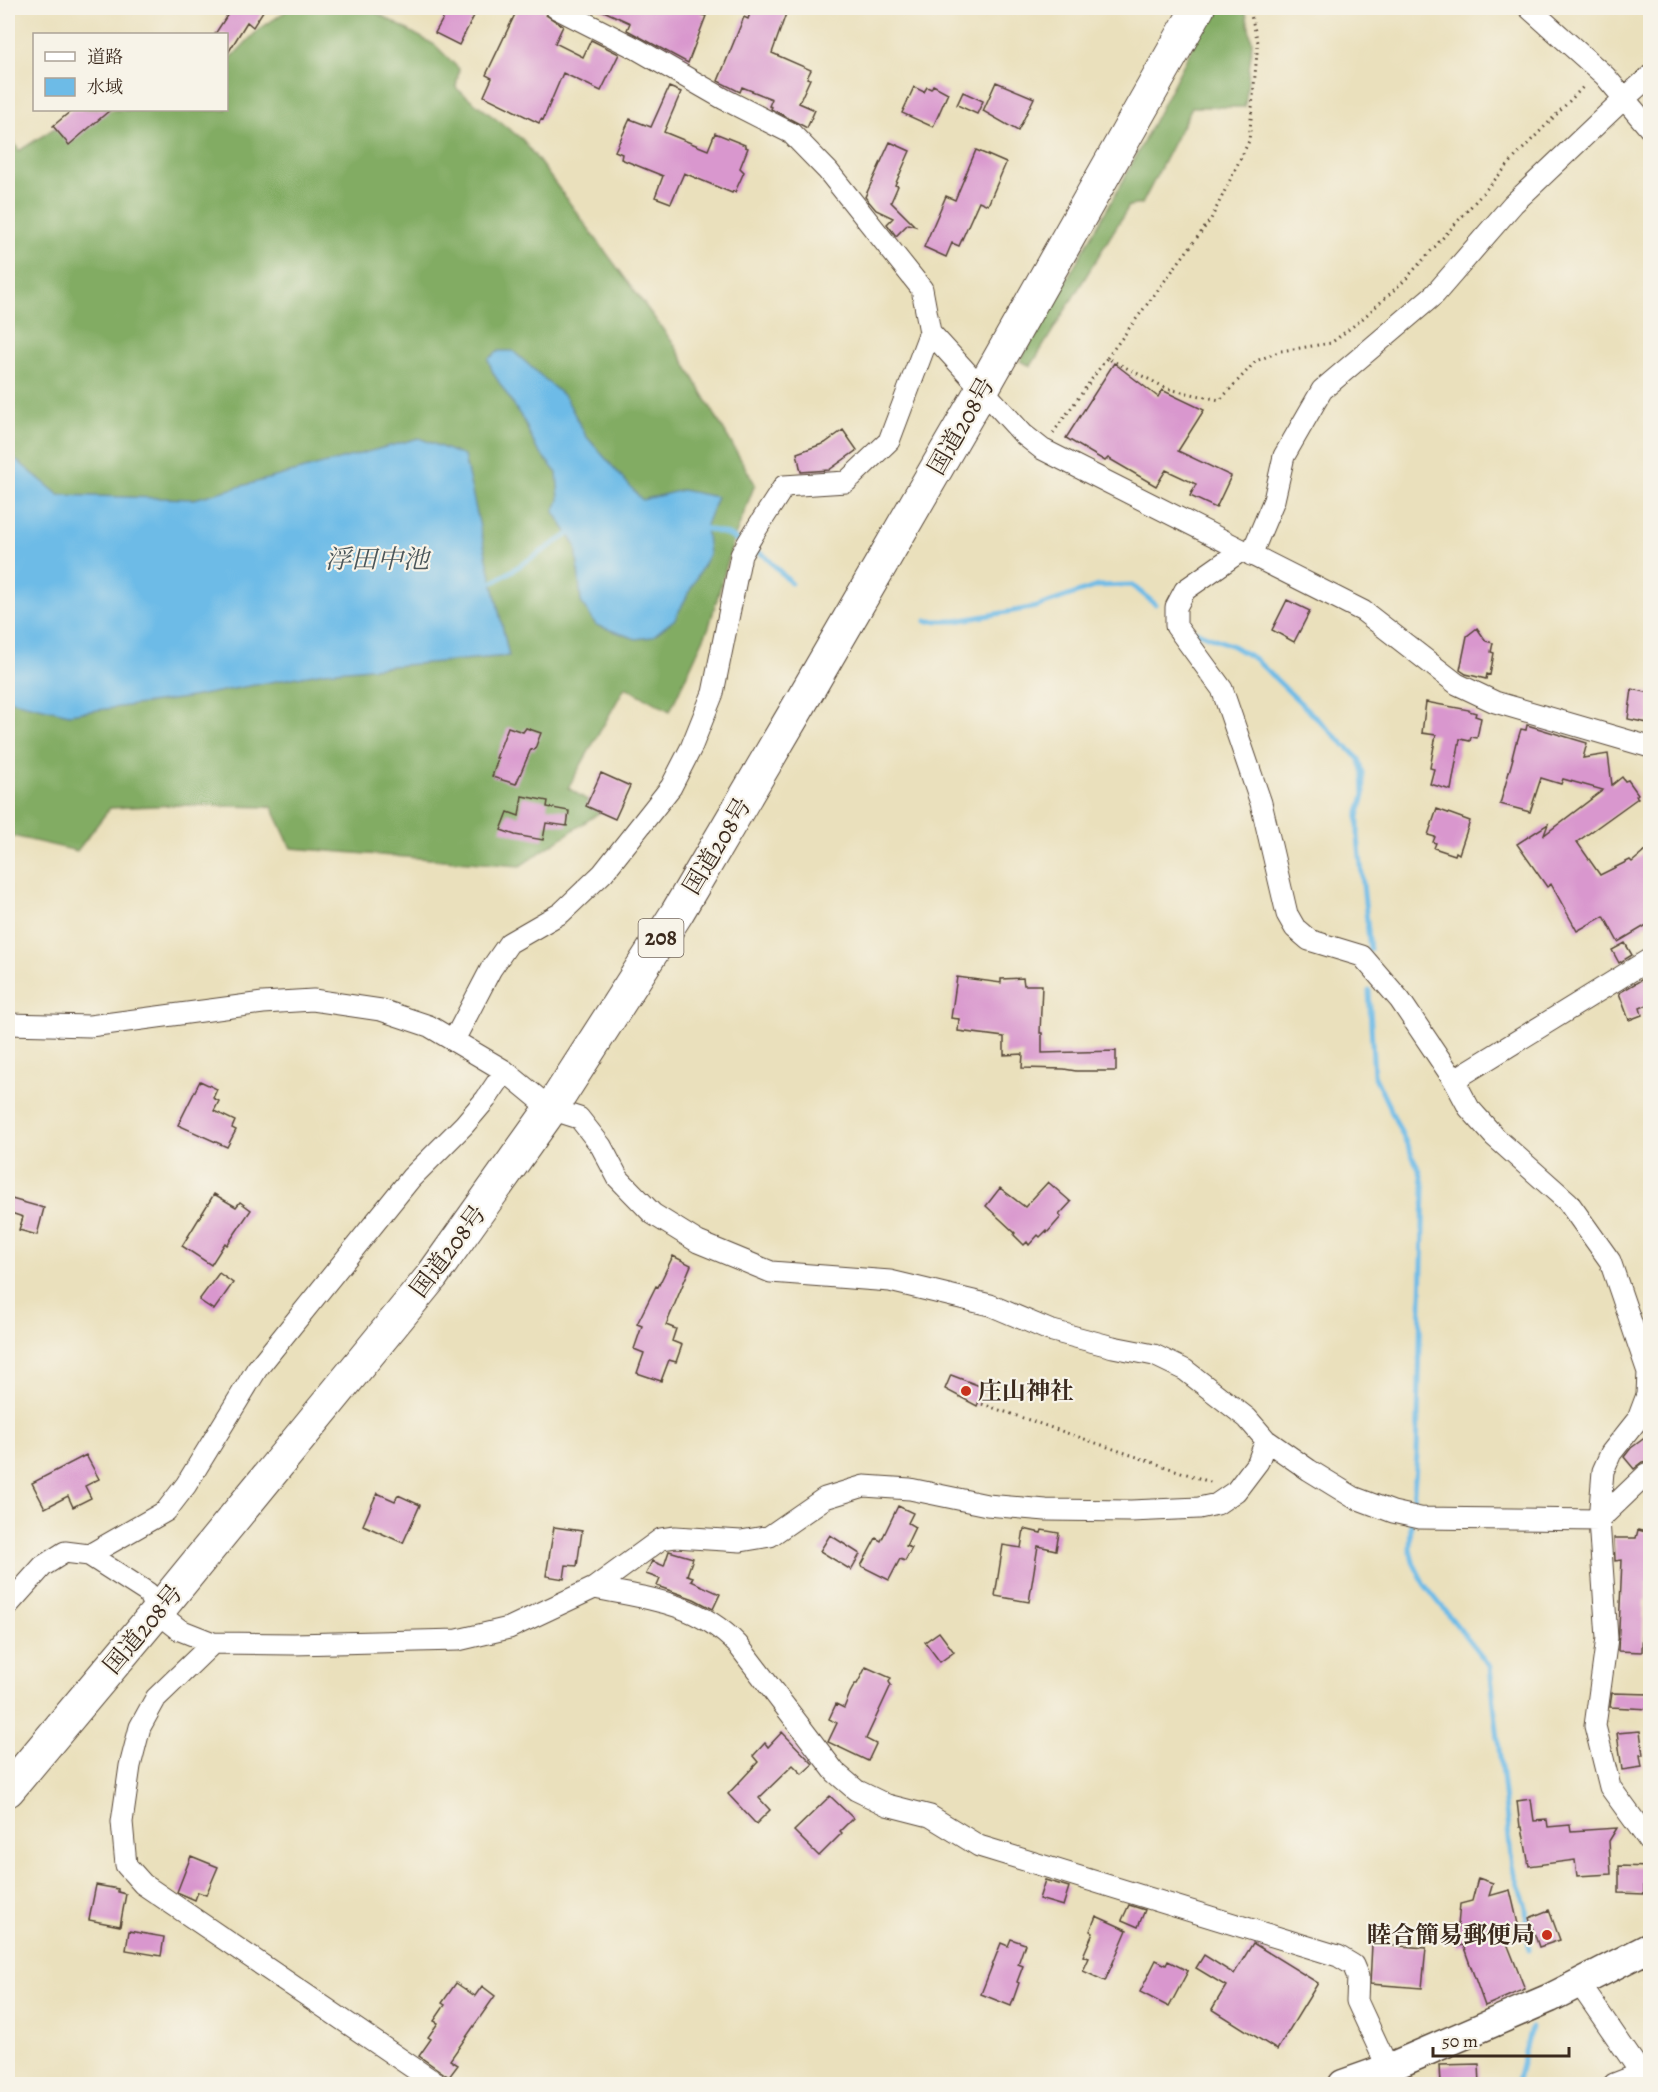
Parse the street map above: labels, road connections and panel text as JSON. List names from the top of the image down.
{
  "streets": {
    "highway": ["国道208号", "208"]
  },
  "water": ["浮田中池"],
  "places": ["庄山神社", "睦合簡易郵便局"],
  "legend": ["道路", "水域"],
  "scale_bar": "50 m"
}
